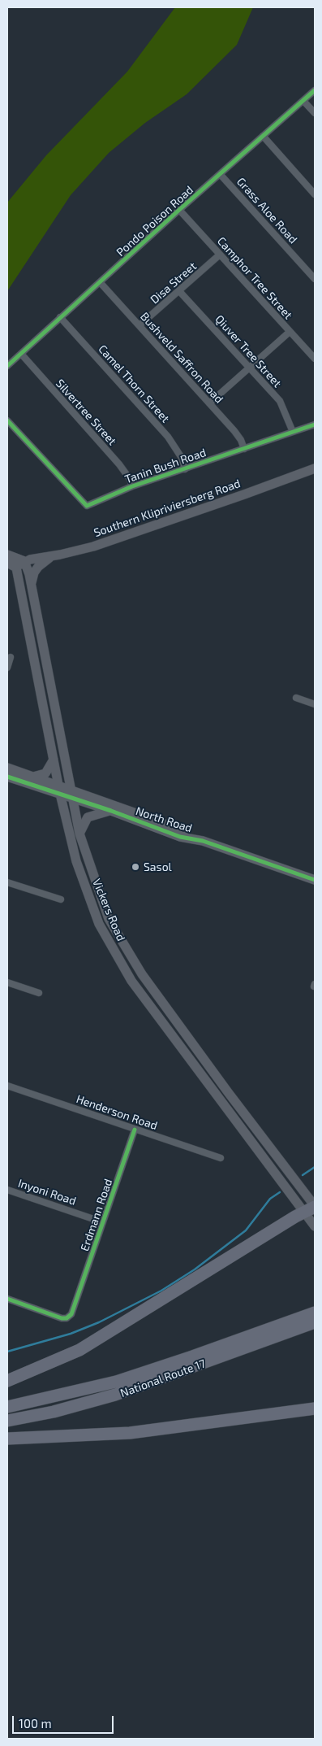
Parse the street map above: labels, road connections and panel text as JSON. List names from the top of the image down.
{
  "streets": {
    "highway": ["National Route 17"],
    "main road": ["Southern Klipriviersberg Road", "North Road", "Vickers Road"],
    "street": [
      "Grass Aloe Road",
      "Pondo Poison Road",
      "Camphor Tree Street",
      "Disa Street",
      "Qiuver Tree Street",
      "Bushveld Saffron Road",
      "Camel Thorn Street",
      "Silvertree Street",
      "Tanin Bush Road",
      "Henderson Road",
      "Inyoni Road",
      "Erdmann Road"
    ]
  },
  "crossings": [
    ["Grass Aloe Road", "Pondo Poison Road"],
    ["Pondo Poison Road", "Camphor Tree Street"],
    ["Pondo Poison Road", "Bushveld Saffron Road"],
    ["Pondo Poison Road", "Camel Thorn Street"],
    ["Pondo Poison Road", "Silvertree Street"],
    ["Camphor Tree Street", "Disa Street"],
    ["Disa Street", "Qiuver Tree Street"],
    ["Disa Street", "Bushveld Saffron Road"],
    ["Qiuver Tree Street", "Tanin Bush Road"],
    ["Bushveld Saffron Road", "Tanin Bush Road"],
    ["Camel Thorn Street", "Tanin Bush Road"],
    ["Silvertree Street", "Tanin Bush Road"],
    ["Southern Klipriviersberg Road", "Vickers Road"],
    ["North Road", "Vickers Road"],
    ["Henderson Road", "Erdmann Road"],
    ["Inyoni Road", "Erdmann Road"]
  ],
  "places": ["Sasol"],
  "scale_bar": "100 m"
}
